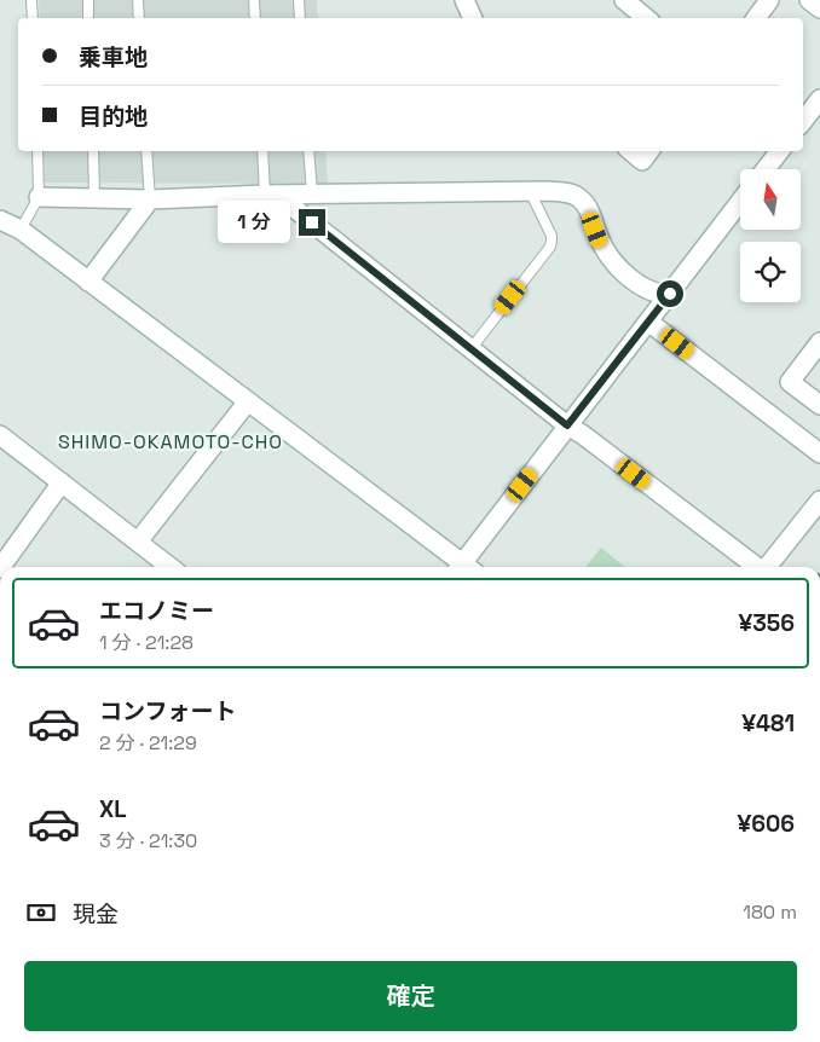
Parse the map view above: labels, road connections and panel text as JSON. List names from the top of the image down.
{
  "districts": ["SHIMO-OKAMOTO-CHO"],
  "north": "top",
  "page": {
    "banner": ["乗車地", "目的地"],
    "bubble": "1 分",
    "list": [
      {
        "name": "エコノミー",
        "note": "1 分 · 21:28",
        "value": "¥356"
      },
      {
        "name": "コンフォート",
        "note": "2 分 · 21:29",
        "value": "¥481"
      },
      {
        "name": "XL",
        "note": "3 分 · 21:30",
        "value": "¥606"
      }
    ],
    "pay": ["現金", "180 m"],
    "buttons": "確定"
  }
}
